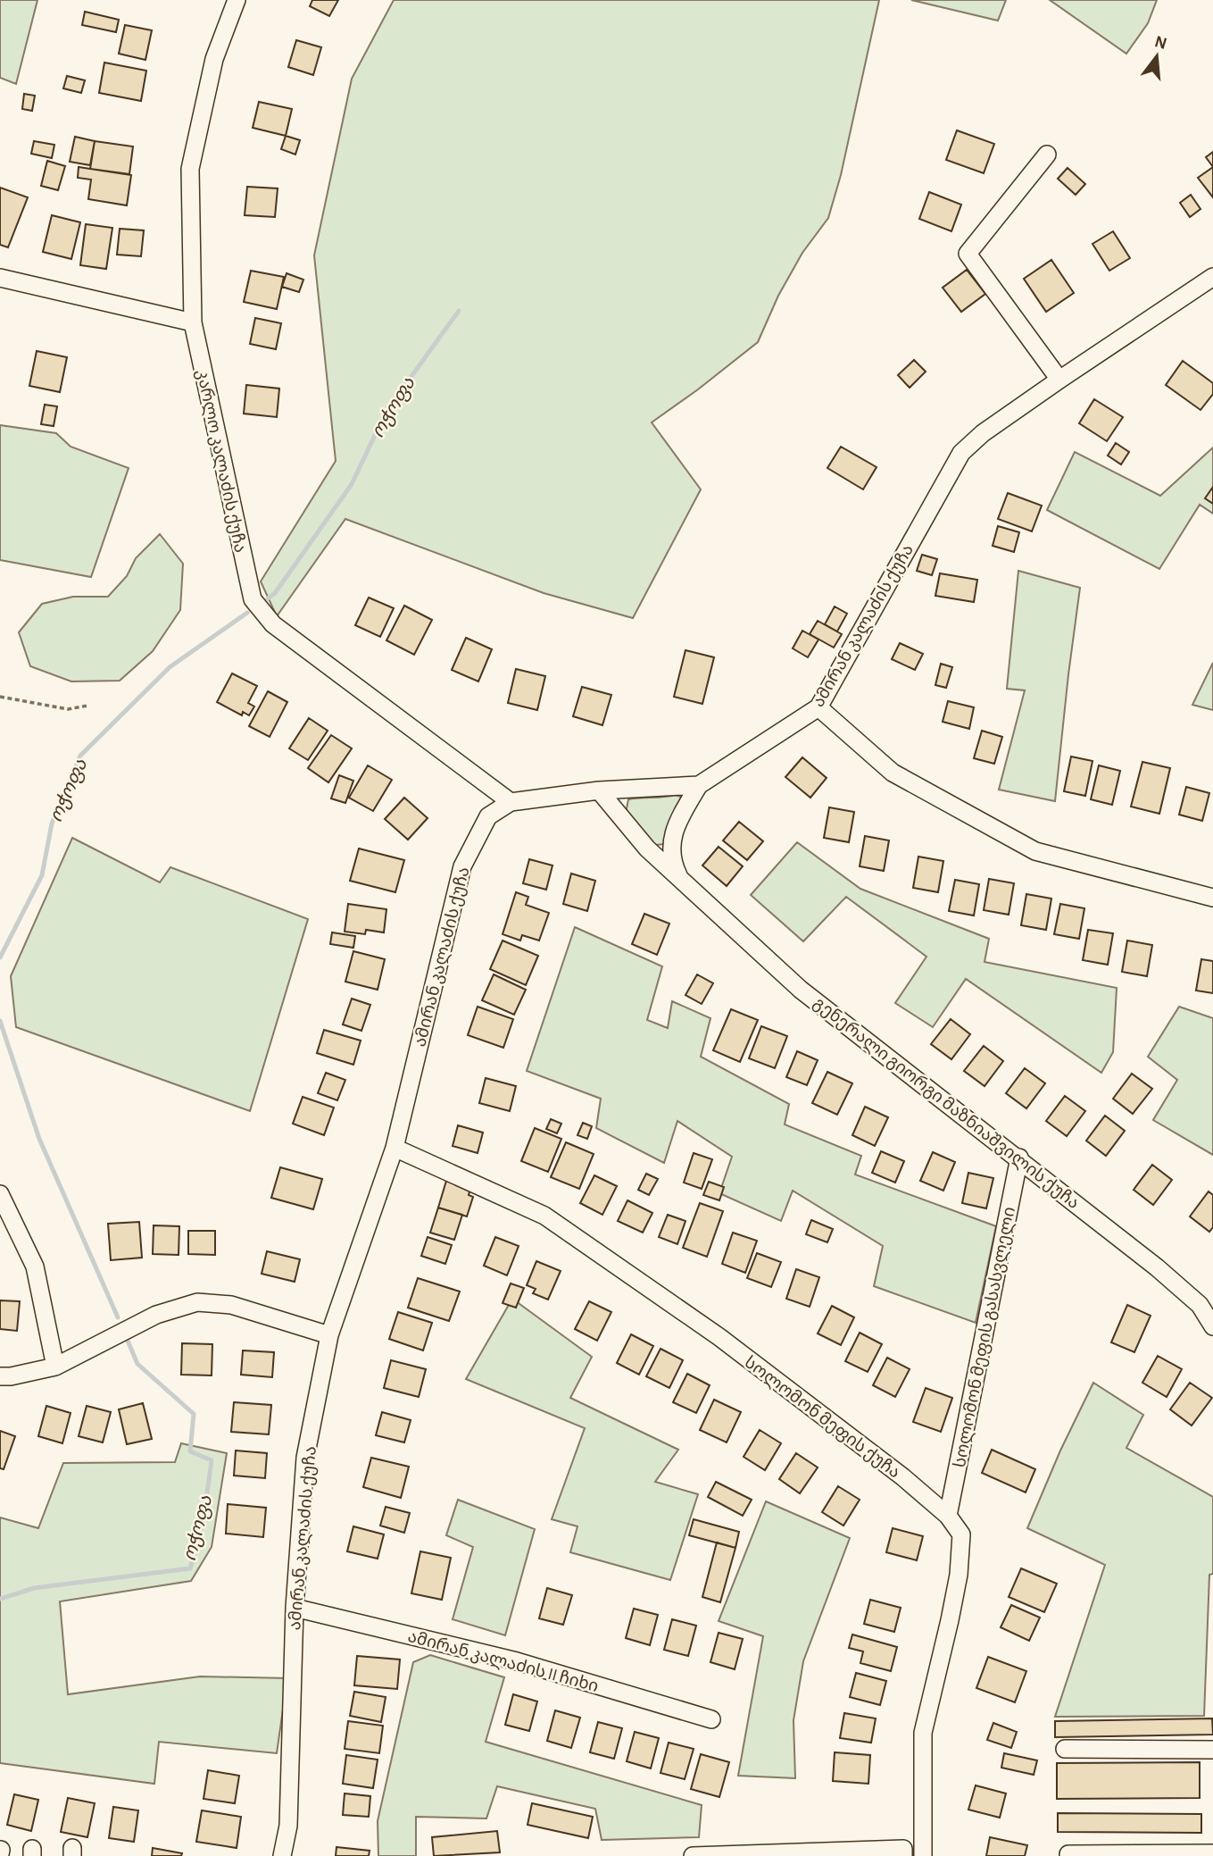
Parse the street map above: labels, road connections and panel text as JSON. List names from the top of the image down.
{
  "streets": {
    "street": [
      "კარლო კალაძის ქუჩა",
      "ამირან კალაძის ქუჩა",
      "გენერალი გიორგი მაზნიაშვილის ქუჩა",
      "სოლომონ მეფის გასასვლელი",
      "სოლომონ მეფის ქუჩა",
      "ამირან კალაძის II ჩიხი"
    ]
  },
  "crossings": [
    ["კარლო კალაძის ქუჩა", "ამირან კალაძის ქუჩა"],
    ["ამირან კალაძის ქუჩა", "გენერალი გიორგი მაზნიაშვილის ქუჩა"],
    ["ამირან კალაძის ქუჩა", "სოლომონ მეფის ქუჩა"],
    ["ამირან კალაძის ქუჩა", "ამირან კალაძის II ჩიხი"],
    ["გენერალი გიორგი მაზნიაშვილის ქუჩა", "სოლომონ მეფის გასასვლელი"],
    ["სოლომონ მეფის გასასვლელი", "სოლომონ მეფის ქუჩა"]
  ],
  "water": ["ოჭოფა"],
  "north": "top"
}
